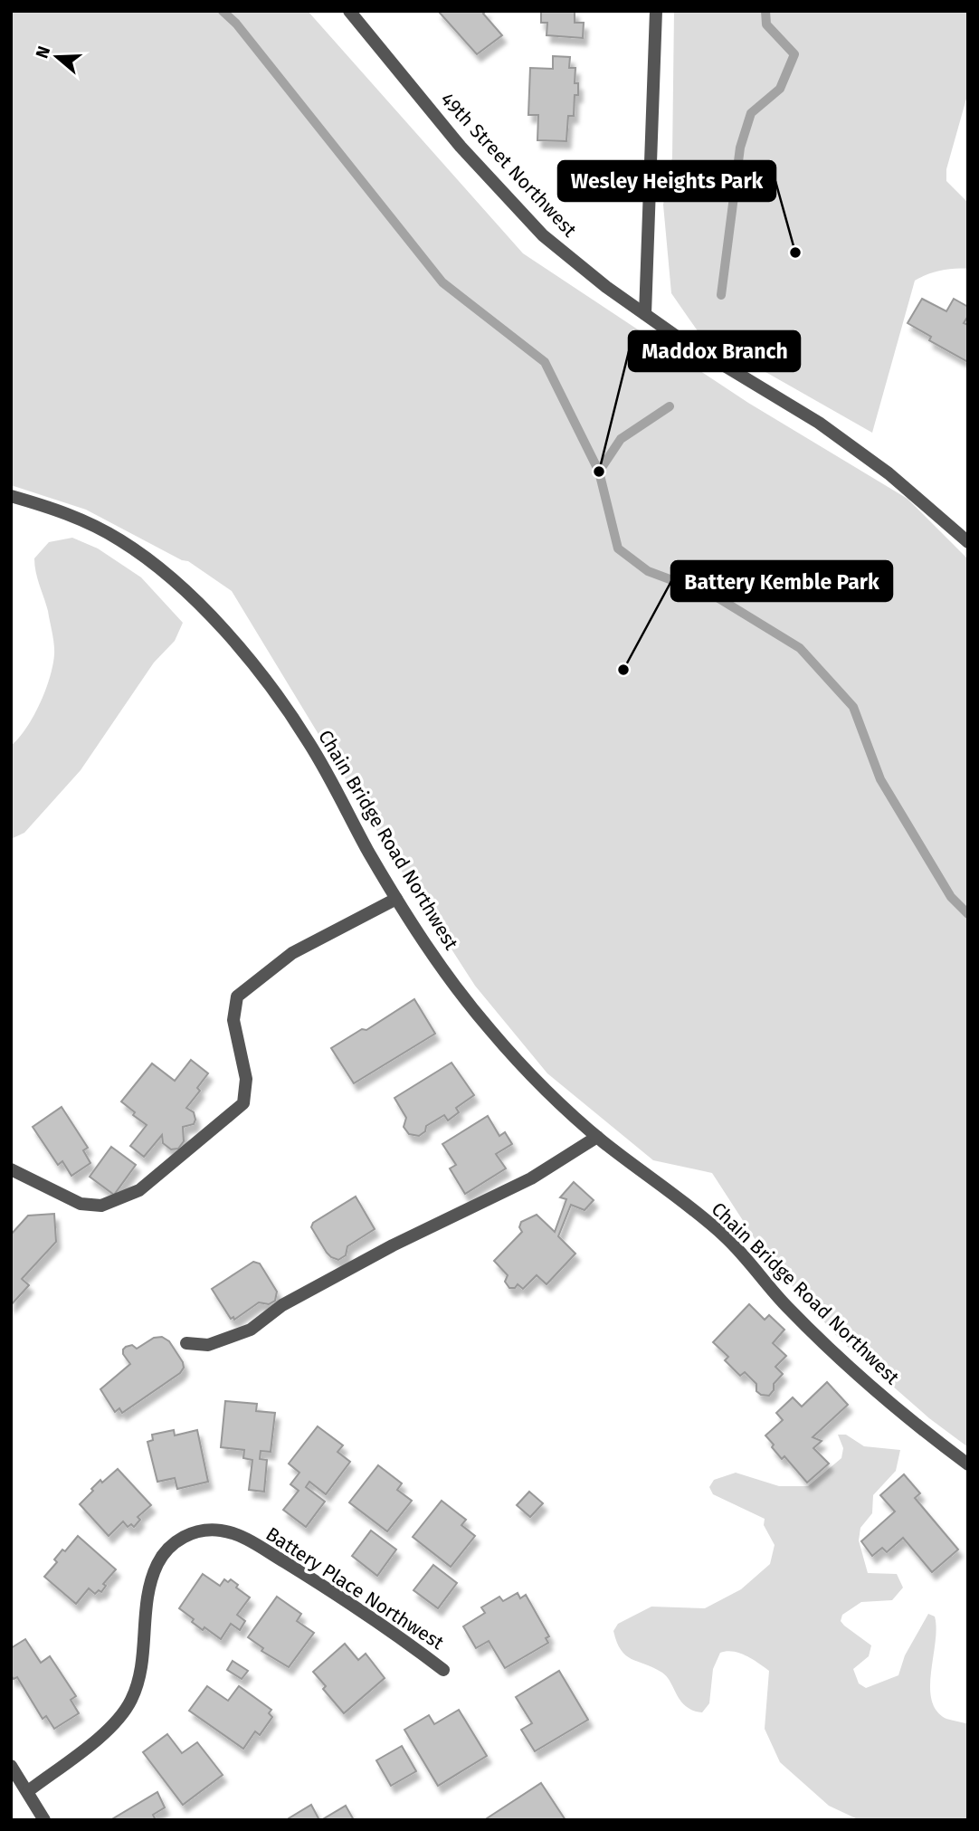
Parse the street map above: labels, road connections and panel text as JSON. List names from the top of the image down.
{
  "streets": {
    "street": ["49th Street Northwest", "Chain Bridge Road Northwest", "Battery Place Northwest"]
  },
  "places": ["Wesley Heights Park", "Maddox Branch", "Battery Kemble Park"],
  "north": "left"
}
